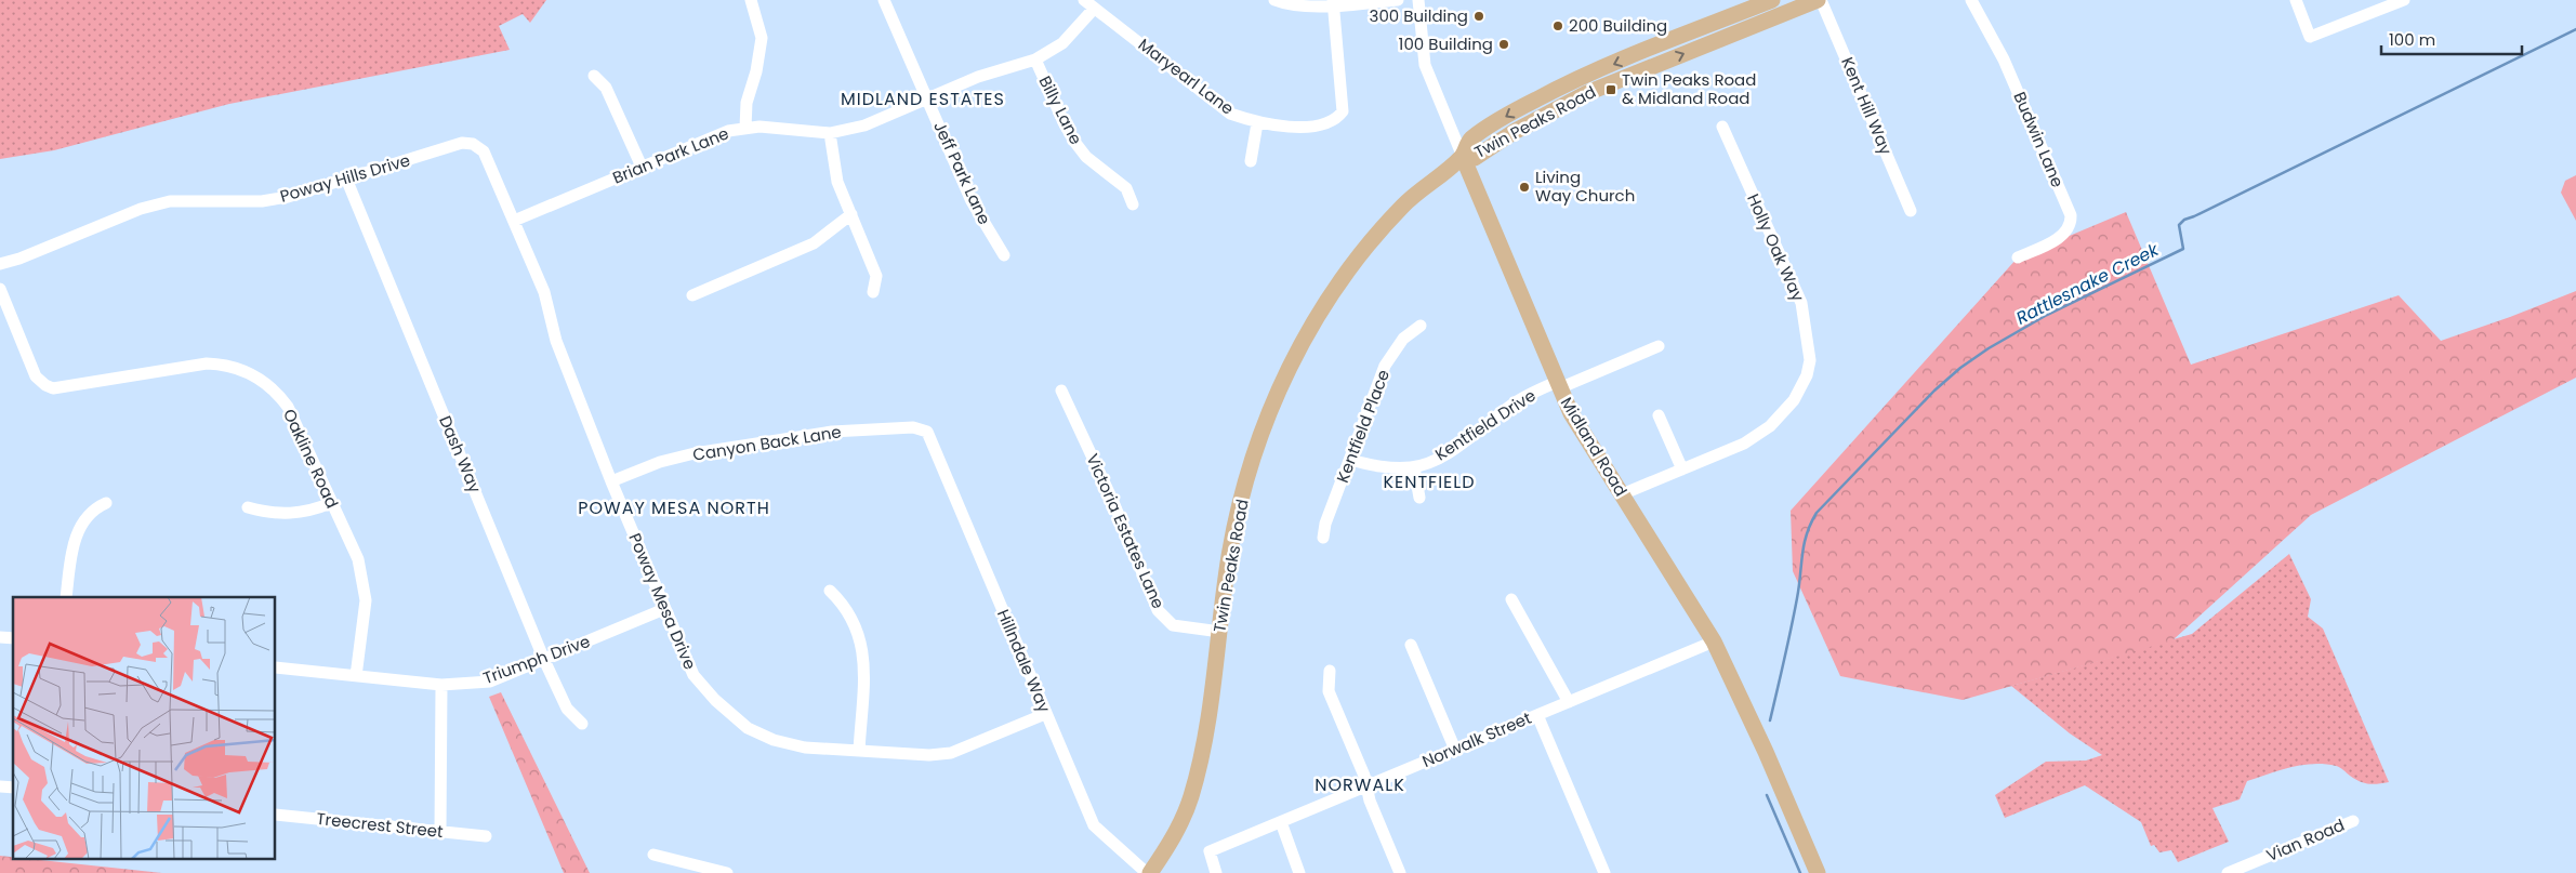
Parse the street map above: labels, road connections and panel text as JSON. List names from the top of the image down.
{
  "streets": {
    "main road": ["Twin Peaks Road", "Midland Road"],
    "street": [
      "Maryearl Lane",
      "Kent Hill Way",
      "Billy Lane",
      "Budwin Lane",
      "Brian Park Lane",
      "Jeff Park Lane",
      "Poway Hills Drive",
      "Holly Oak Way",
      "Kentfield Drive",
      "Kentfield Place",
      "Canyon Back Lane",
      "Dash Way",
      "Oakline Road",
      "Victoria Estates Lane",
      "Poway Mesa Drive",
      "Triumph Drive",
      "Hillndale Way",
      "Norwalk Street",
      "Treecrest Street",
      "Vian Road"
    ]
  },
  "crossings": [
    ["Maryearl Lane", "Brian Park Lane"],
    ["Kent Hill Way", "Twin Peaks Road"],
    ["Billy Lane", "Brian Park Lane"],
    ["Twin Peaks Road", "Midland Road"],
    ["Twin Peaks Road", "Victoria Estates Lane"],
    ["Twin Peaks Road", "Hillndale Way"],
    ["Brian Park Lane", "Jeff Park Lane"],
    ["Brian Park Lane", "Poway Mesa Drive"],
    ["Poway Hills Drive", "Dash Way"],
    ["Poway Hills Drive", "Poway Mesa Drive"],
    ["Holly Oak Way", "Midland Road"],
    ["Kentfield Drive", "Kentfield Place"],
    ["Kentfield Drive", "Midland Road"],
    ["Canyon Back Lane", "Poway Mesa Drive"],
    ["Canyon Back Lane", "Hillndale Way"],
    ["Midland Road", "Norwalk Street"],
    ["Dash Way", "Triumph Drive"],
    ["Oakline Road", "Triumph Drive"],
    ["Poway Mesa Drive", "Triumph Drive"],
    ["Poway Mesa Drive", "Hillndale Way"]
  ],
  "districts": [
    "MIDLAND ESTATES",
    "KENTFIELD",
    "POWAY MESA NORTH",
    "NORWALK"
  ],
  "water": ["Rattlesnake Creek"],
  "places": {
    "other": [
      "300 Building",
      "200 Building",
      "100 Building",
      "Living Way Church"
    ],
    "transit": ["Twin Peaks Road & Midland Road"]
  },
  "scale_bar": "100 m"
}
